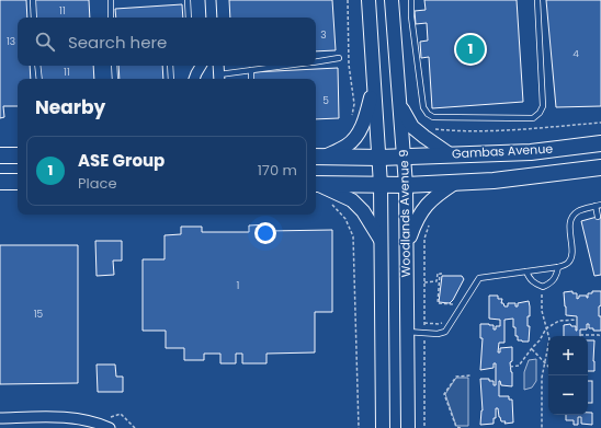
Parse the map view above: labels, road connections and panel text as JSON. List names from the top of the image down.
{
  "streets": {
    "main road": ["Gambas Avenue", "Woodlands Avenue 9"]
  },
  "crossings": [
    ["Gambas Avenue", "Woodlands Avenue 9"]
  ],
  "house_numbers": [
    "11",
    "3",
    "13",
    "4",
    "11",
    "5",
    "1",
    "15"
  ],
  "page": {
    "search": "Search here",
    "pins": "1",
    "heading": "Nearby",
    "list": [
      {
        "mark": "1",
        "name": "ASE Group",
        "note": "Place",
        "value": "170 m"
      }
    ],
    "map_buttons": ["+", "−"]
  }
}
